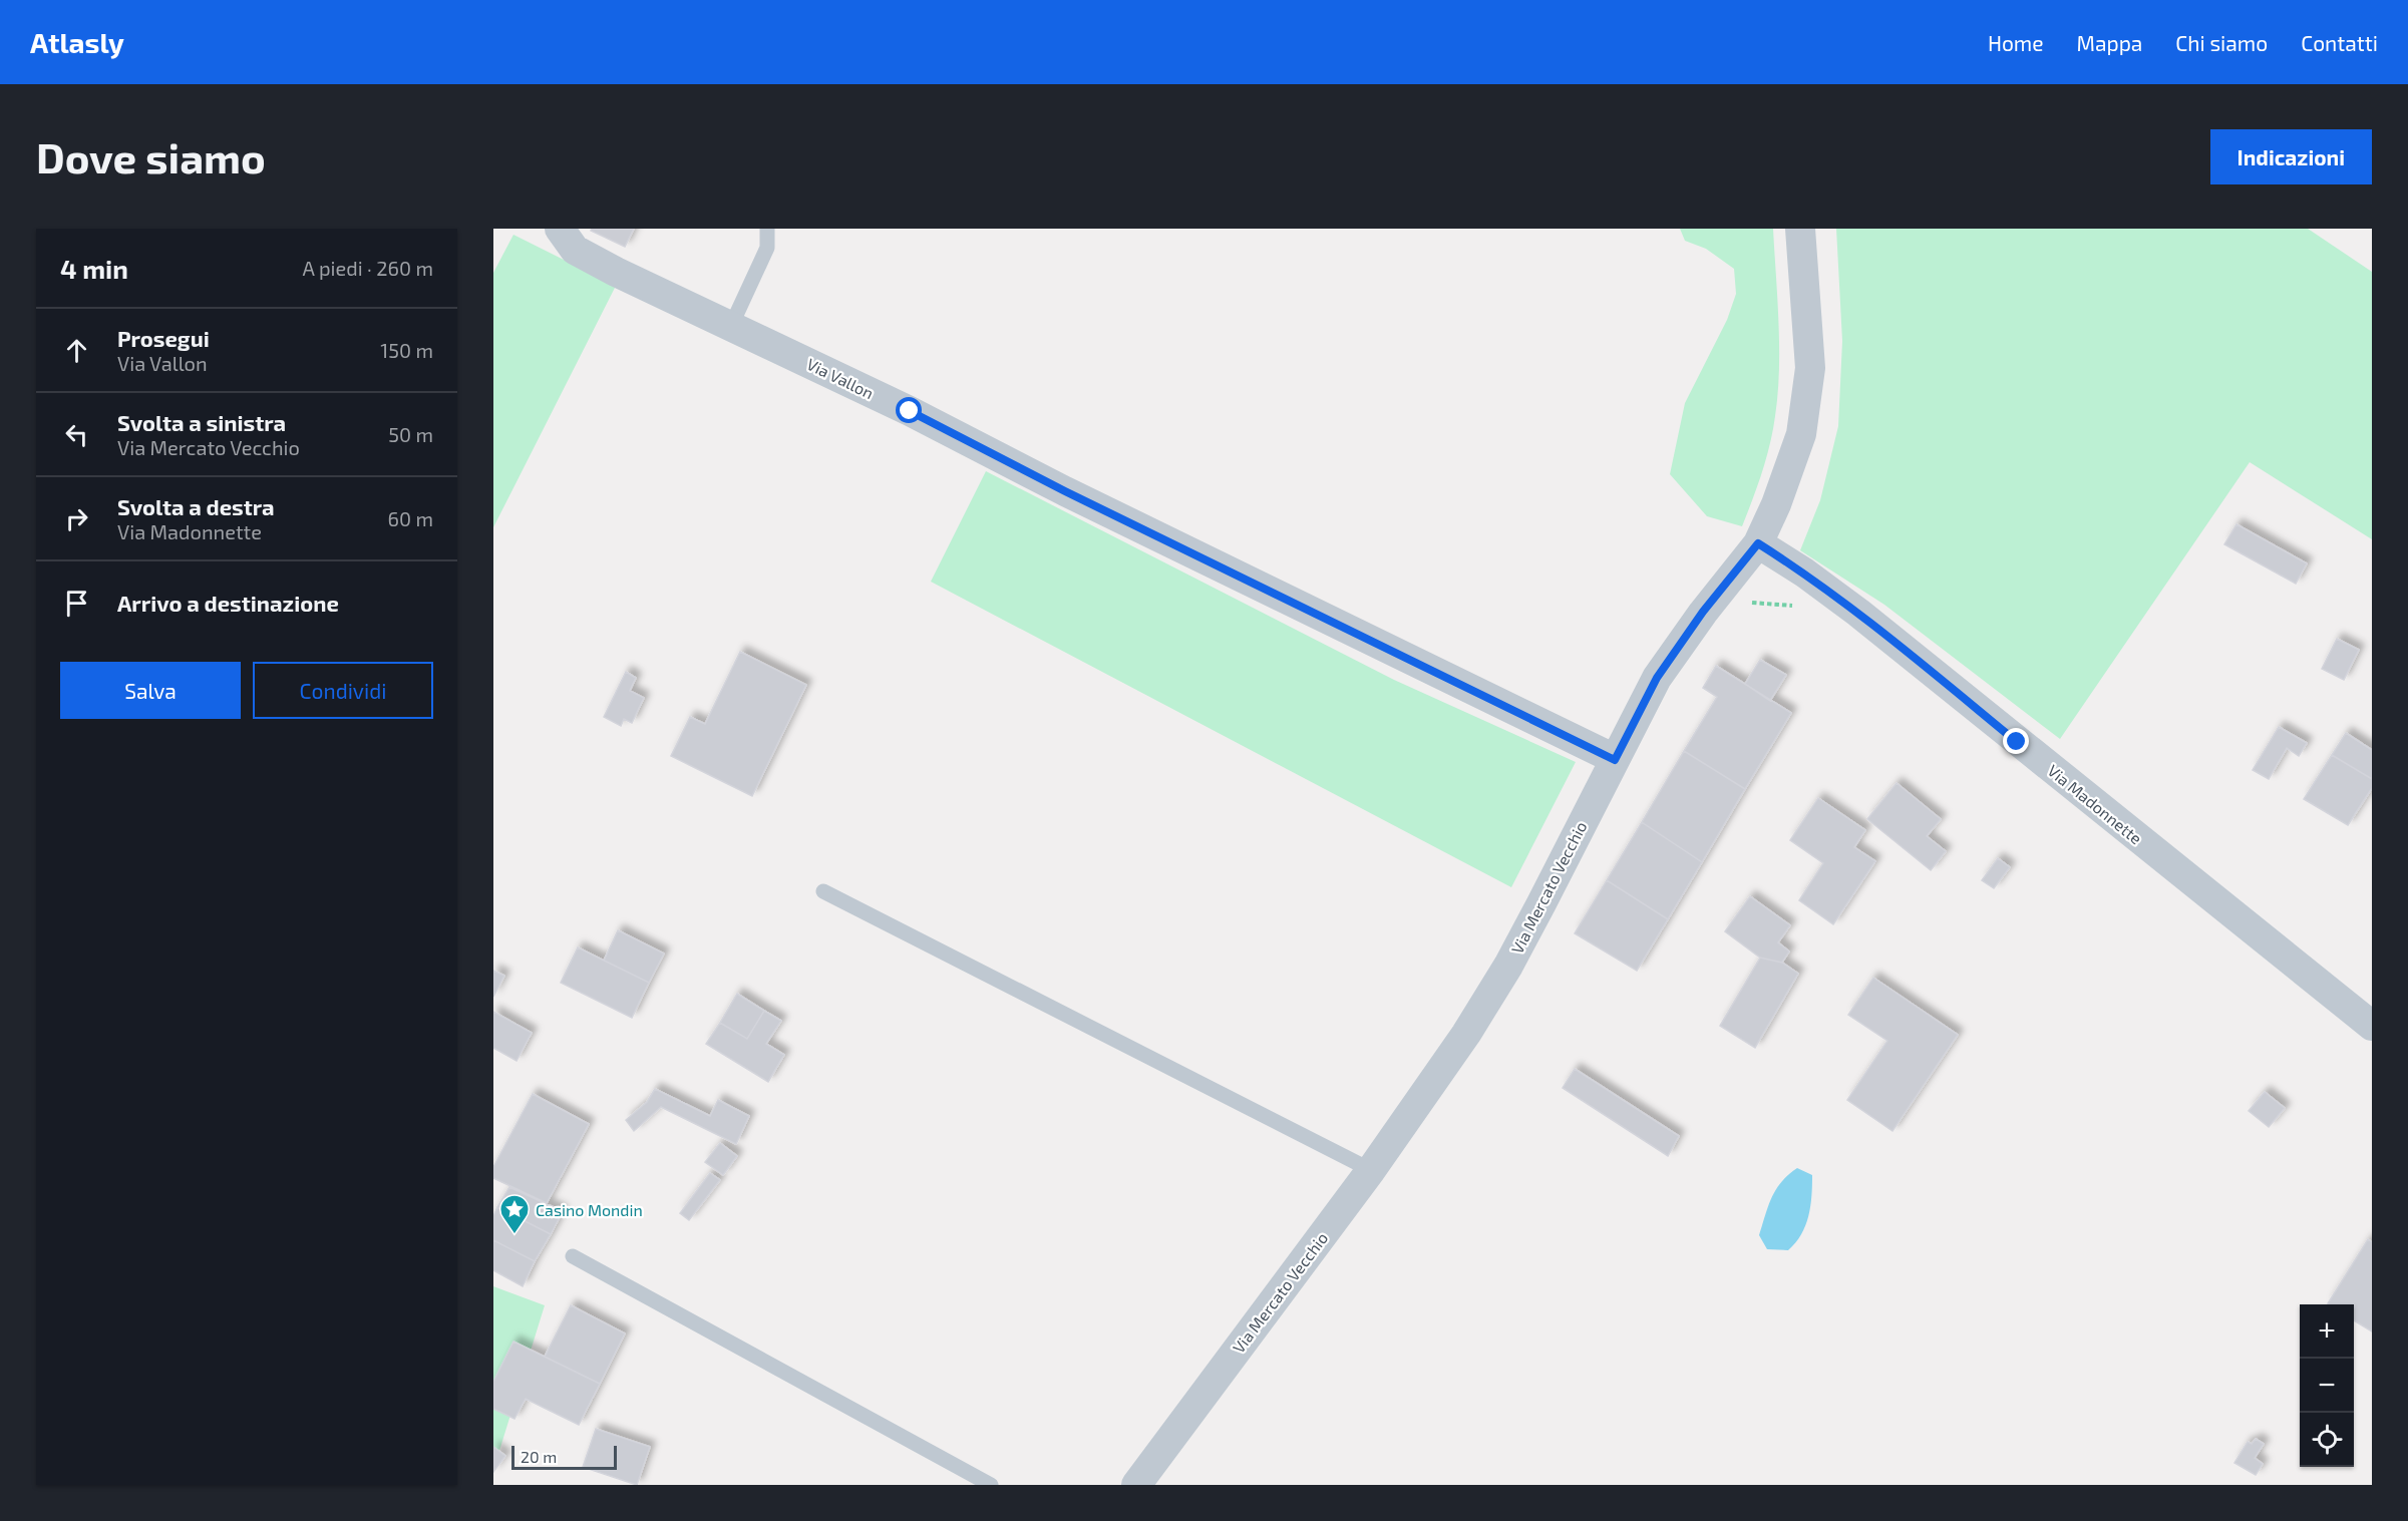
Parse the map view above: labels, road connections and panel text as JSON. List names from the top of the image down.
{
  "streets": {
    "street": ["Via Vallon", "Via Madonnette", "Via Mercato Vecchio"]
  },
  "crossings": [
    ["Via Vallon", "Via Mercato Vecchio"],
    ["Via Madonnette", "Via Mercato Vecchio"]
  ],
  "places": {
    "place": ["Casino Mondin"]
  },
  "scale_bar": "20 m",
  "page": {
    "header": "Atlasly",
    "nav": [
      "Home",
      "Mappa",
      "Chi siamo",
      "Contatti"
    ],
    "buttons": [
      "Indicazioni",
      ["Salva", "Condividi"]
    ],
    "title": "Dove siamo",
    "heading": ["4 min", "A piedi · 260 m"],
    "list": [
      ["Prosegui", "Via Vallon", "150 m"],
      ["Svolta a sinistra", "Via Mercato Vecchio", "50 m"],
      ["Svolta a destra", "Via Madonnette", "60 m"],
      "Arrivo a destinazione"
    ],
    "map_buttons": ["+", "−"],
    "scale": "20 m"
  }
}
